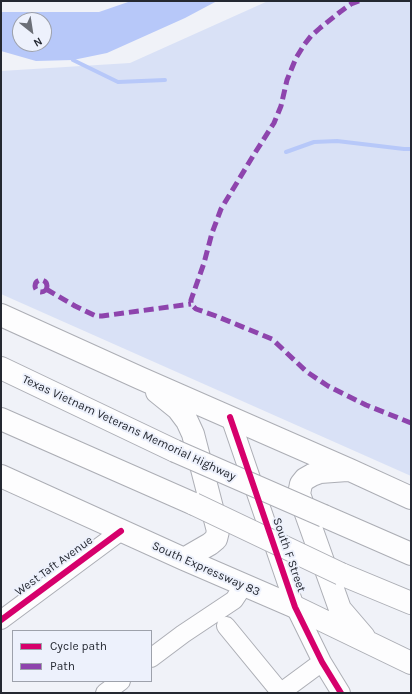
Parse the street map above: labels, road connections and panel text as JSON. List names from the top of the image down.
{
  "streets": {
    "main road": ["Texas Vietnam Veterans Memorial Highway", "South Expressway 83"],
    "street": ["South F Street", "West Taft Avenue"]
  },
  "crossings": [
    ["South F Street", "South Expressway 83"],
    ["West Taft Avenue", "South Expressway 83"]
  ],
  "legend": ["Cycle path", "Path"],
  "north": "bottom right"
}
